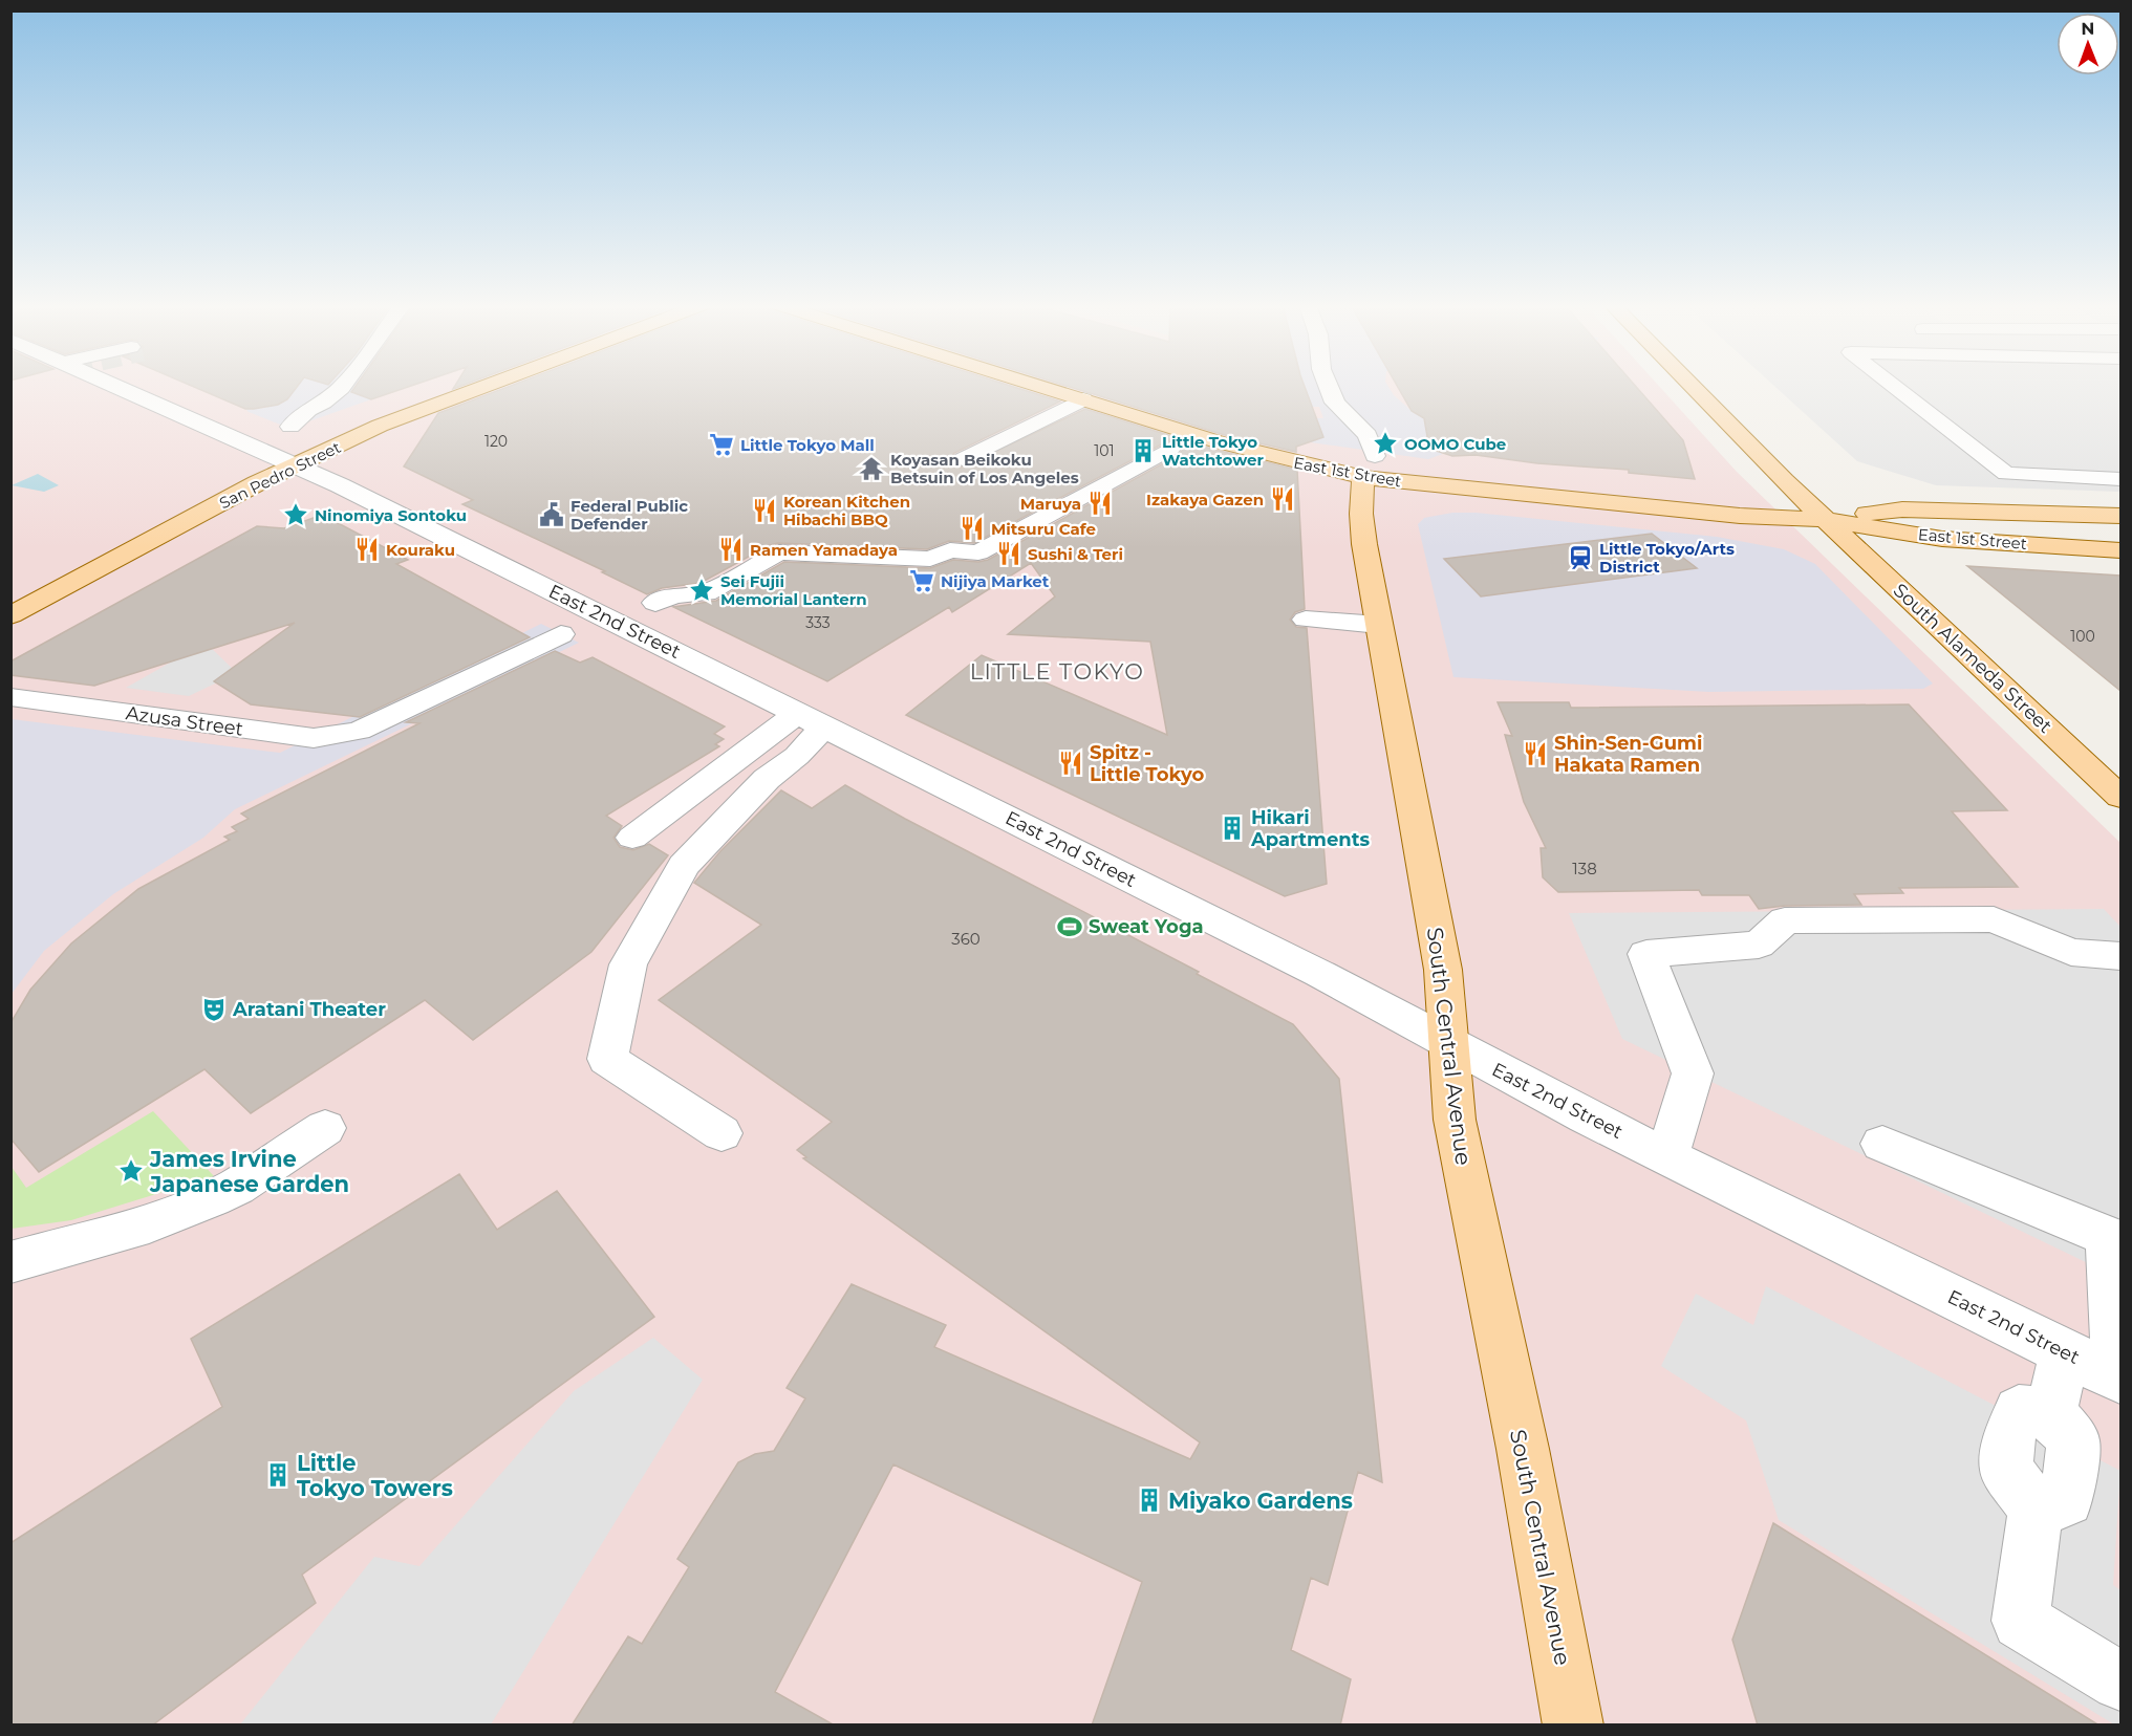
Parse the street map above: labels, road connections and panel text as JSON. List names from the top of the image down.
{
  "streets": {
    "main road": [
      "East 1st Street",
      "San Pedro Street",
      "South Alameda Street",
      "South Central Avenue"
    ],
    "street": ["East 2nd Street", "Azusa Street"]
  },
  "crossings": [
    ["East 1st Street", "South Alameda Street"],
    ["East 1st Street", "South Central Avenue"],
    ["San Pedro Street", "East 2nd Street"],
    ["East 2nd Street", "South Central Avenue"]
  ],
  "districts": ["LITTLE TOKYO"],
  "places": {
    "place": [
      "OOMO Cube",
      "Ninomiya Sontoku",
      "Sei Fujii Memorial Lantern",
      "James Irvine Japanese Garden"
    ],
    "supermarket": ["Little Tokyo Mall", "Nijiya Market"],
    "building": [
      "Little Tokyo Watchtower",
      "Hikari Apartments",
      "Little Tokyo Towers",
      "Miyako Gardens"
    ],
    "temple": ["Koyasan Beikoku Betsuin of Los Angeles"],
    "restaurant": [
      "Izakaya Gazen",
      "Maruya",
      "Korean Kitchen Hibachi BBQ",
      "Mitsuru Cafe",
      "Kouraku",
      "Ramen Yamadaya",
      "Sushi & Teri",
      "Shin-Sen-Gumi Hakata Ramen",
      "Spitz - Little Tokyo"
    ],
    "public building": ["Federal Public Defender"],
    "station": ["Little Tokyo/Arts District"],
    "sports": ["Sweat Yoga"],
    "theatre": ["Aratani Theater"]
  },
  "house_numbers": [
    "120",
    "101",
    "333",
    "100",
    "138",
    "360"
  ],
  "north": "top"
}
